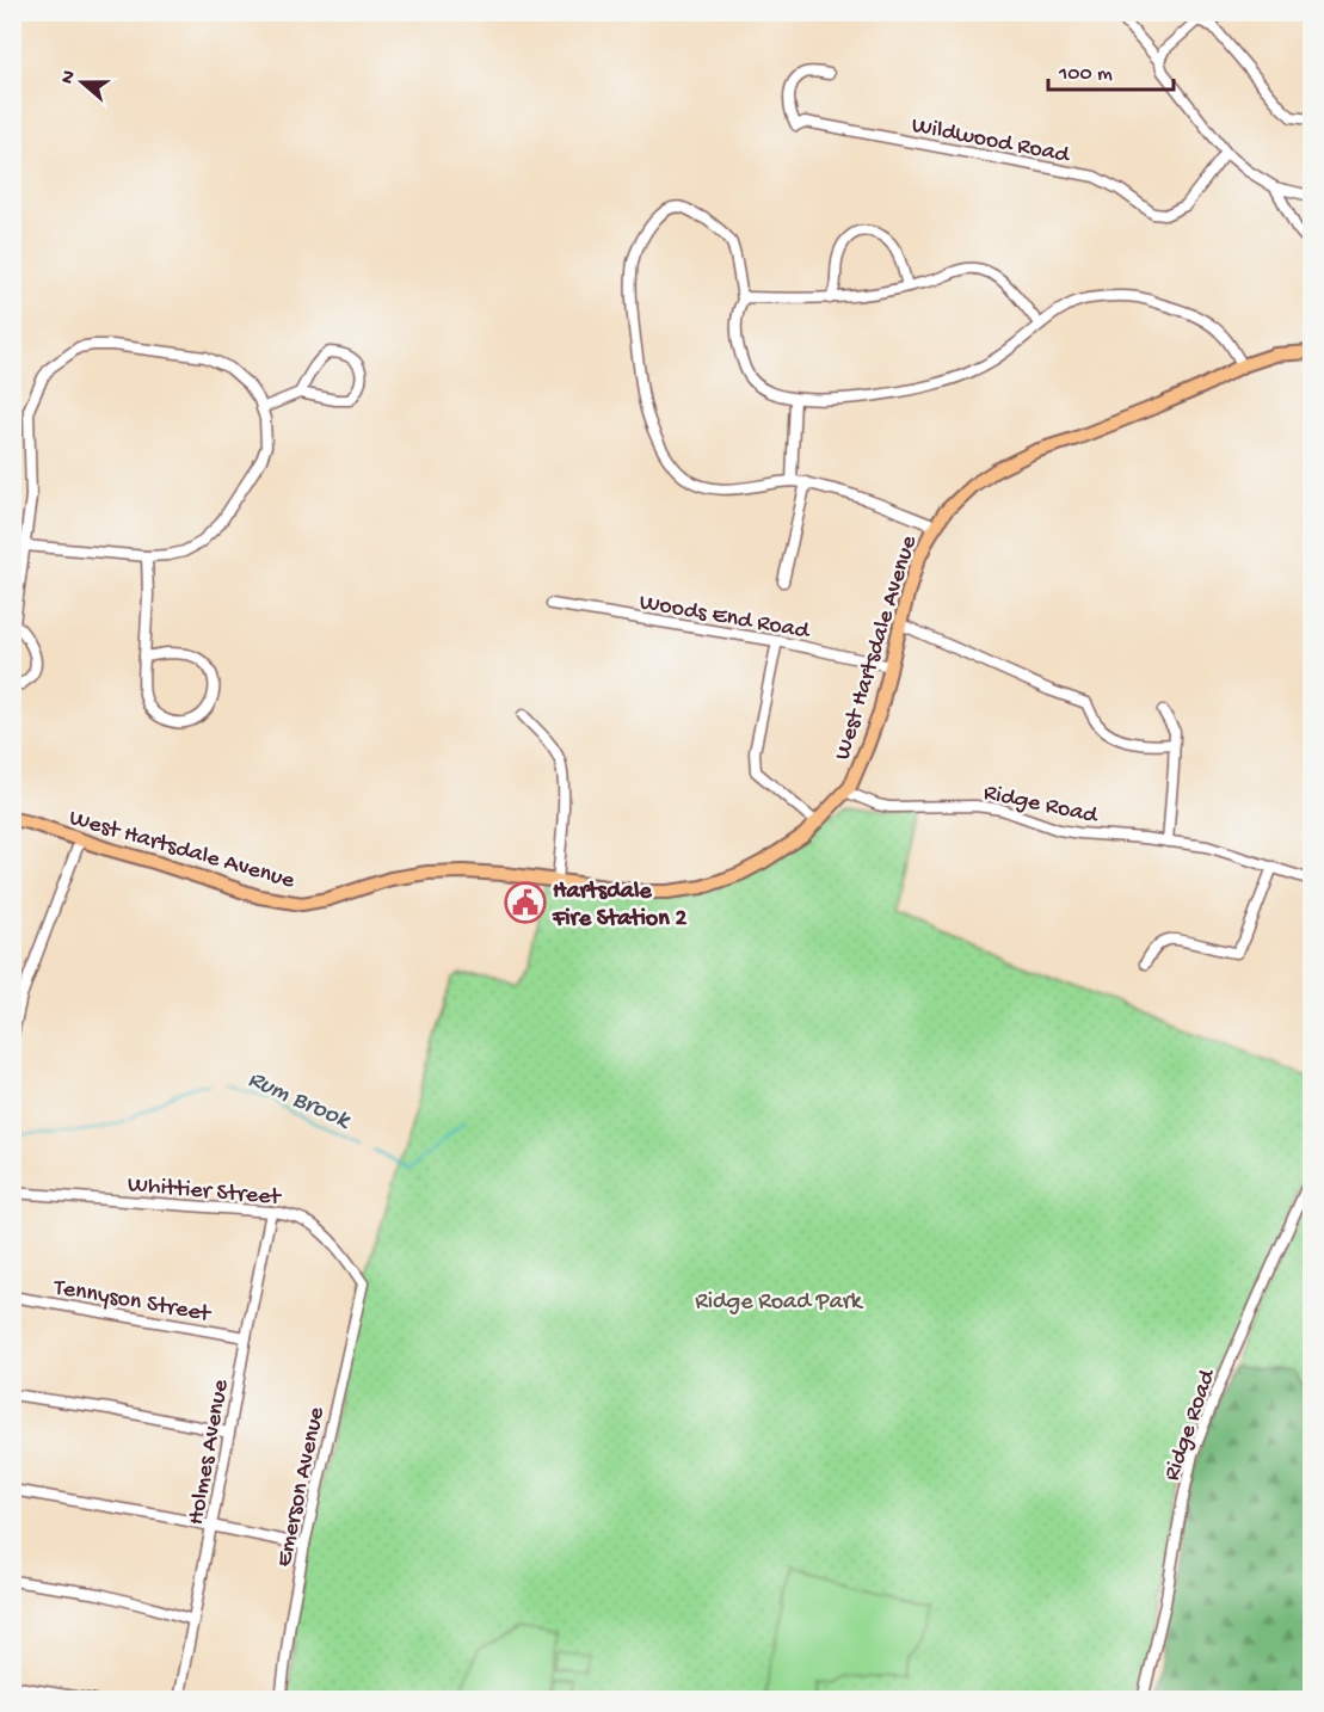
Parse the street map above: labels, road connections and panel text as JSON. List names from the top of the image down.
{
  "streets": {
    "main road": ["West Hartsdale Avenue"],
    "street": [
      "Wildwood Road",
      "Woods End Road",
      "Ridge Road",
      "Whittier Street",
      "Tennyson Street",
      "Holmes Avenue",
      "Emerson Avenue"
    ]
  },
  "crossings": [
    ["Woods End Road", "West Hartsdale Avenue"],
    ["West Hartsdale Avenue", "Ridge Road"],
    ["Whittier Street", "Holmes Avenue"],
    ["Whittier Street", "Emerson Avenue"],
    ["Tennyson Street", "Holmes Avenue"]
  ],
  "water": ["Rum Brook"],
  "parks": ["Ridge Road Park"],
  "places": {
    "public building": ["Hartsdale Fire Station 2"]
  },
  "scale_bar": "100 m",
  "north": "left"
}
